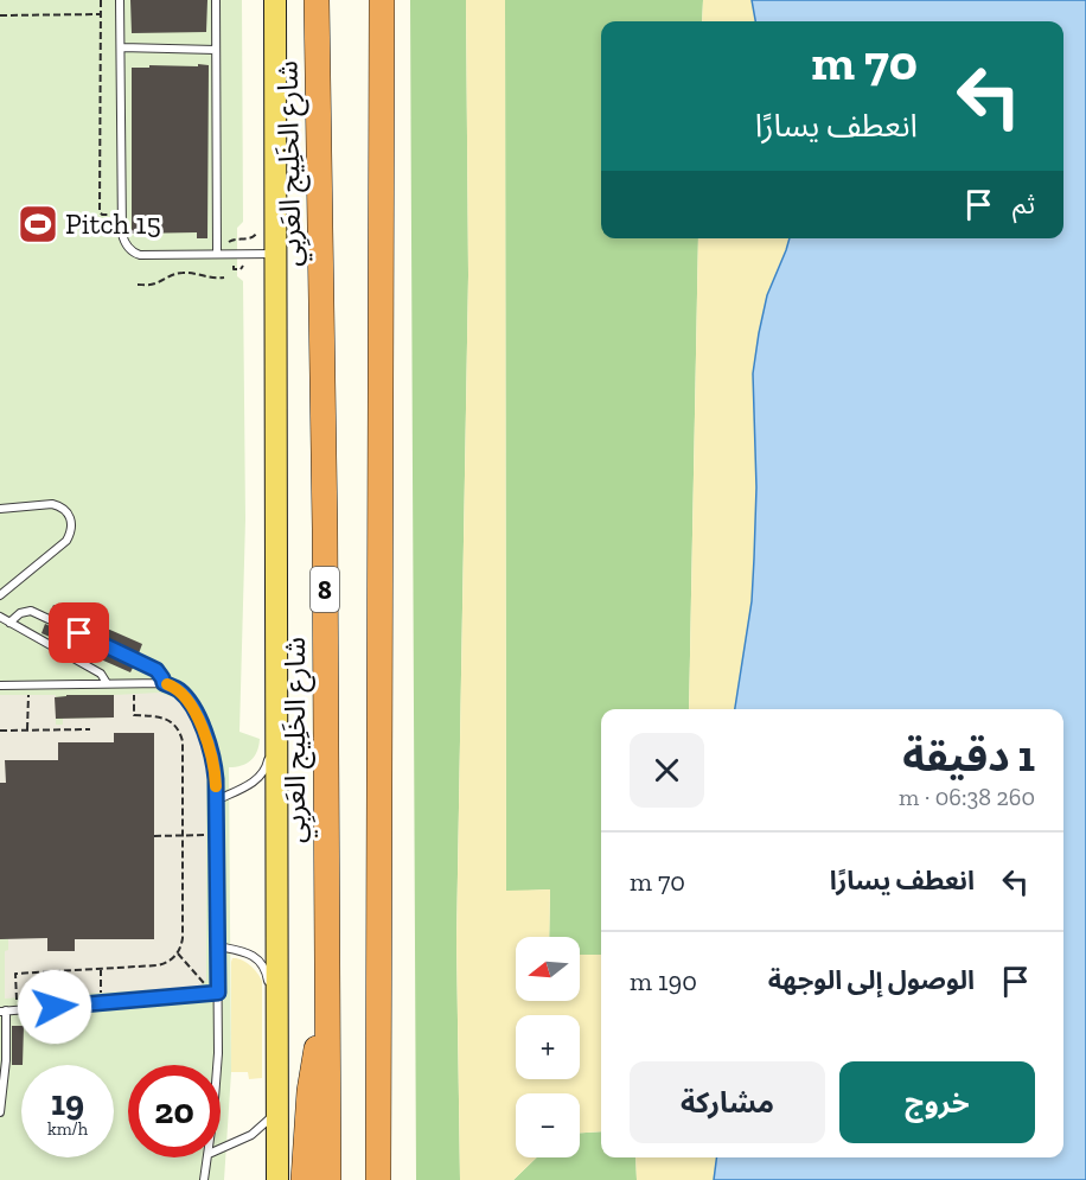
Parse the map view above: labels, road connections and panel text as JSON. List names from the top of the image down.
{
  "streets": {
    "highway": ["شارع الخَلِيج العَربِي", "8"]
  },
  "places": {
    "sports": ["Pitch 15"]
  },
  "north": "left",
  "page": {
    "turn": ["70 m", "انعطف يسارًا"],
    "then": "ثم",
    "heading": ["1 دقيقة", "260 m · 06:38"],
    "list": [
      {
        "name": "انعطف يسارًا",
        "value": "70 m"
      },
      {
        "name": "الوصول إلى الوجهة",
        "value": "190 m"
      }
    ],
    "map_buttons": ["+", "−"],
    "buttons": ["خروج", "مشاركة"],
    "speed": "19 km/h",
    "limit": "20"
  }
}
